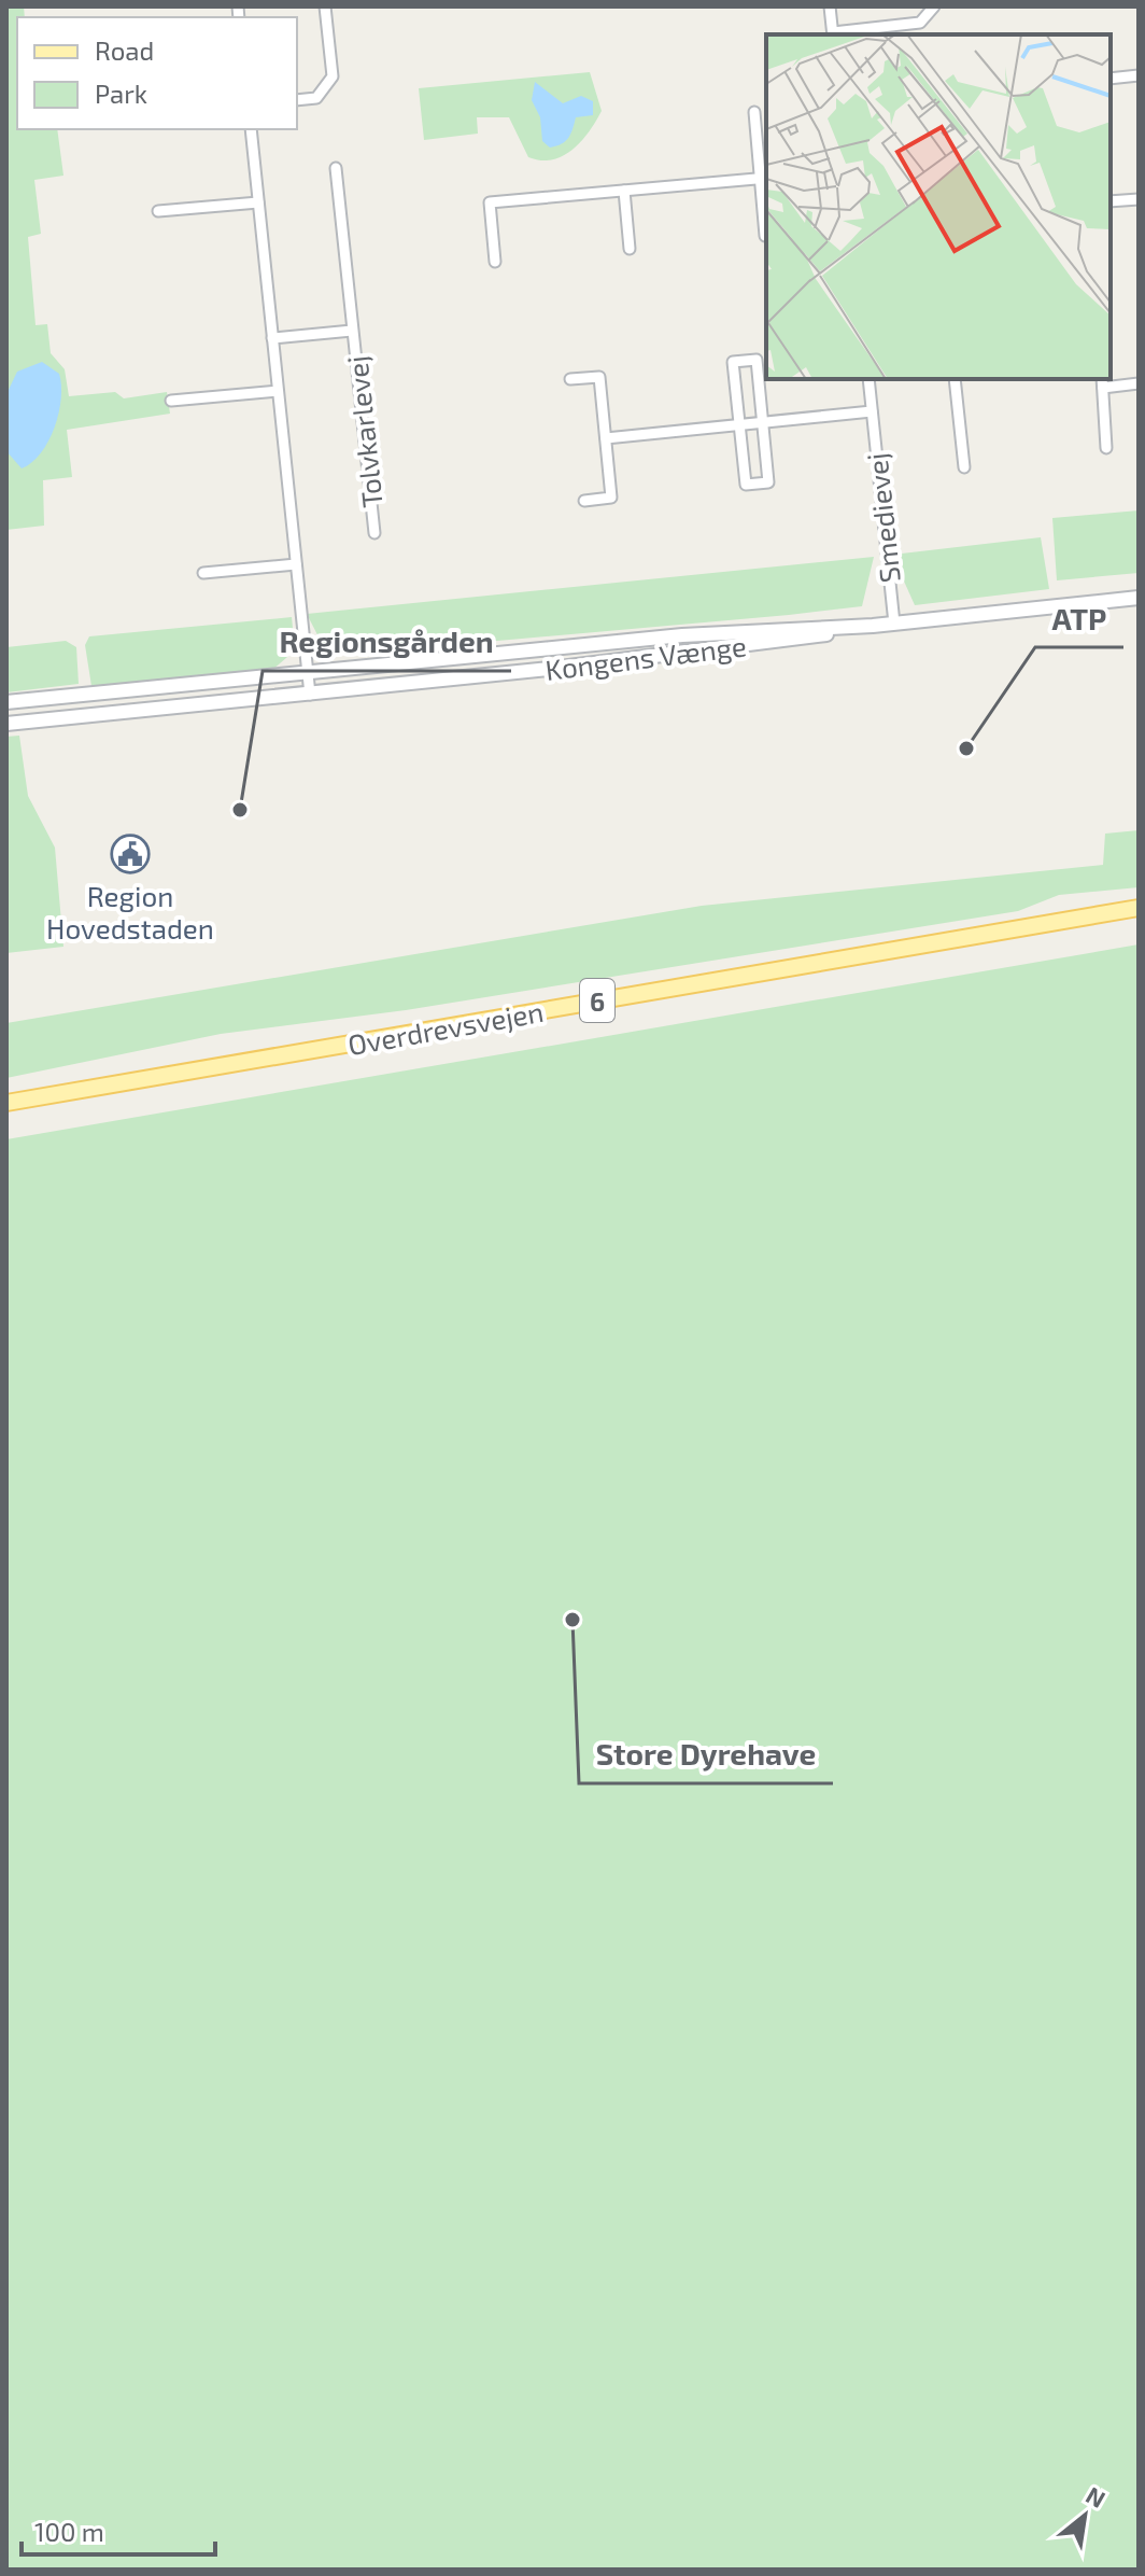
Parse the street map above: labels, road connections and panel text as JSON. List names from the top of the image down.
{
  "streets": {
    "main road": ["6", "Overdrevsvejen"],
    "street": ["Tolvkarlevej", "Smedievej", "Kongens Vænge"]
  },
  "crossings": [
    ["Smedievej", "Kongens Vænge"]
  ],
  "places": {
    "other": ["ATP", "Regionsgården", "Store Dyrehave"],
    "public building": ["Region Hovedstaden"]
  },
  "legend": ["Road", "Park"],
  "scale_bar": "100 m",
  "north": "top right"
}
